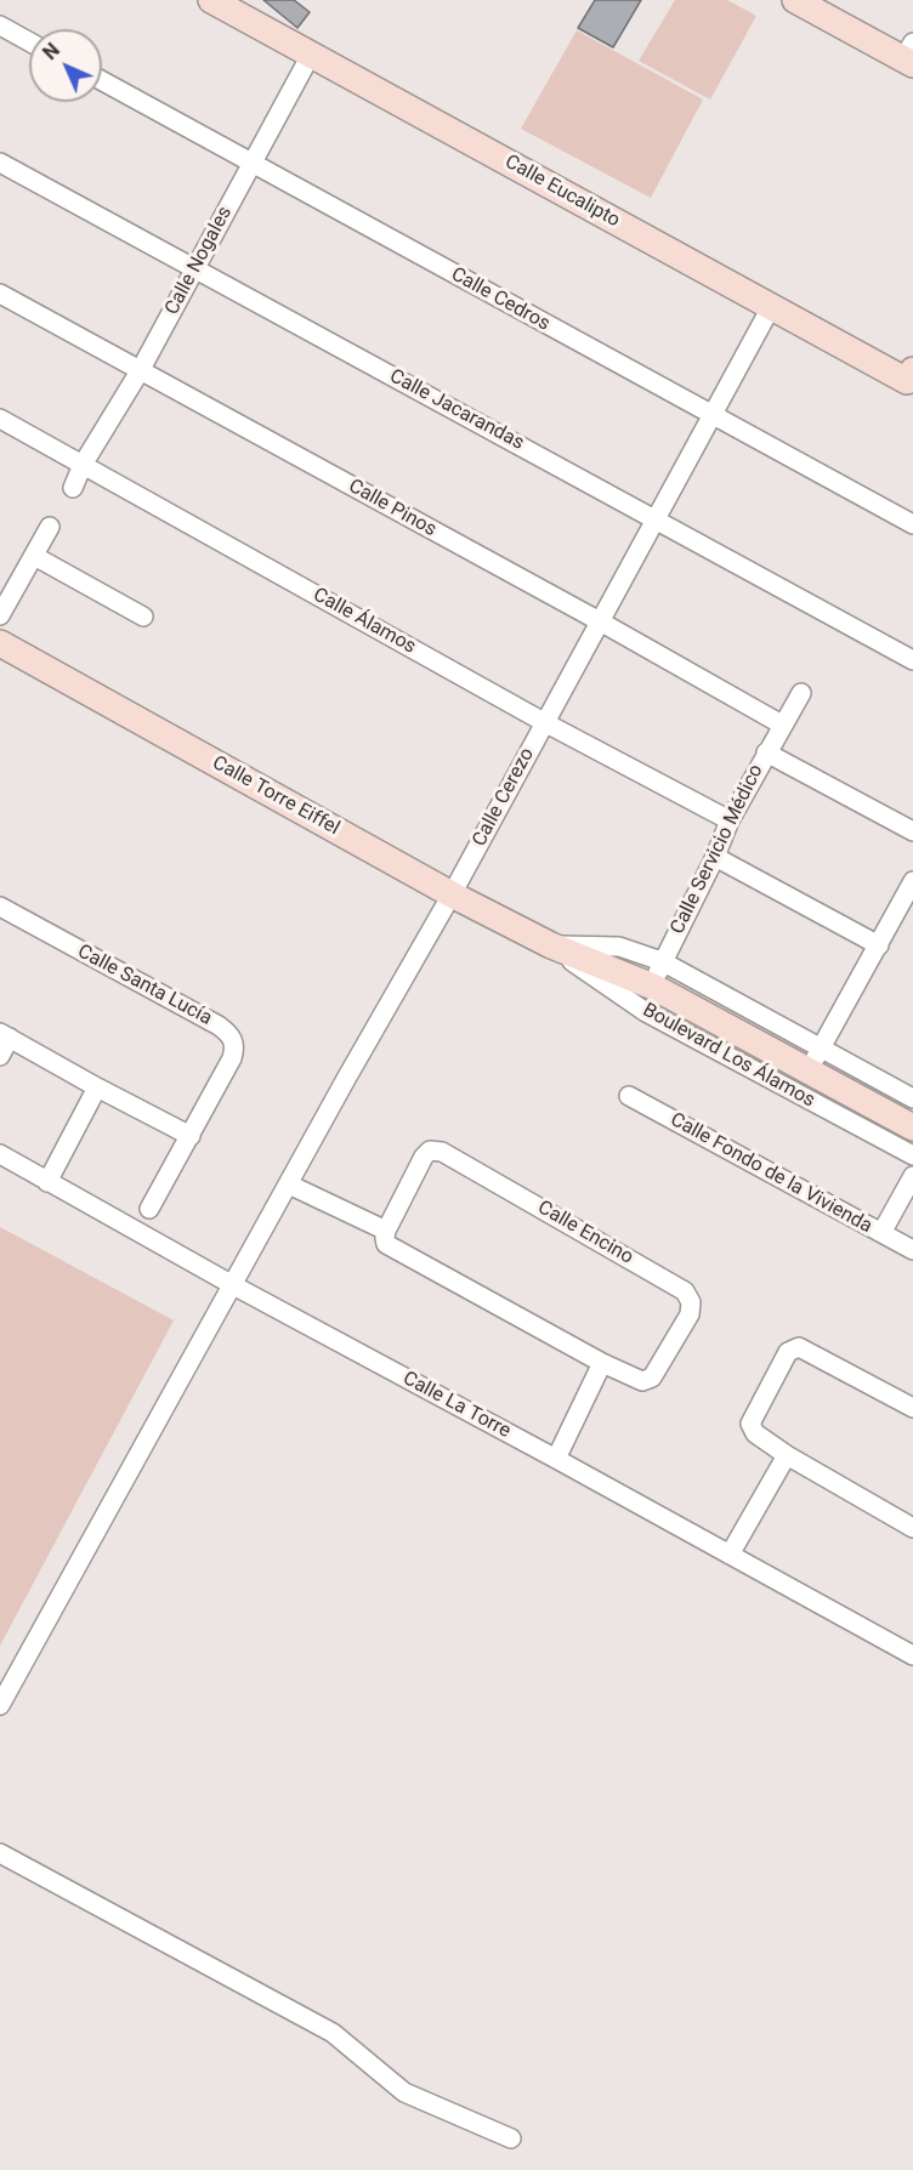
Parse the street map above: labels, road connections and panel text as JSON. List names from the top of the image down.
{
  "streets": {
    "street": [
      "Calle Eucalipto",
      "Calle Nogales",
      "Calle Cedros",
      "Calle Jacarandas",
      "Calle Pinos",
      "Calle Álamos",
      "Calle Torre Eiffel",
      "Calle Cerezo",
      "Calle Servicio Médico",
      "Calle Santa Lucía",
      "Boulevard Los Álamos",
      "Calle Fondo de la Vivienda",
      "Calle Encino",
      "Calle La Torre"
    ]
  },
  "crossings": [
    ["Calle Eucalipto", "Calle Nogales"],
    ["Calle Eucalipto", "Calle Cerezo"],
    ["Calle Nogales", "Calle Cedros"],
    ["Calle Nogales", "Calle Jacarandas"],
    ["Calle Nogales", "Calle Pinos"],
    ["Calle Nogales", "Calle Álamos"],
    ["Calle Cedros", "Calle Cerezo"],
    ["Calle Jacarandas", "Calle Cerezo"],
    ["Calle Pinos", "Calle Cerezo"],
    ["Calle Pinos", "Calle Servicio Médico"],
    ["Calle Álamos", "Calle Cerezo"],
    ["Calle Álamos", "Calle Servicio Médico"],
    ["Calle Torre Eiffel", "Calle Cerezo"],
    ["Calle Torre Eiffel", "Boulevard Los Álamos"],
    ["Calle Cerezo", "Calle Encino"],
    ["Calle Cerezo", "Calle La Torre"],
    ["Calle Servicio Médico", "Boulevard Los Álamos"]
  ],
  "north": "top left"
}
